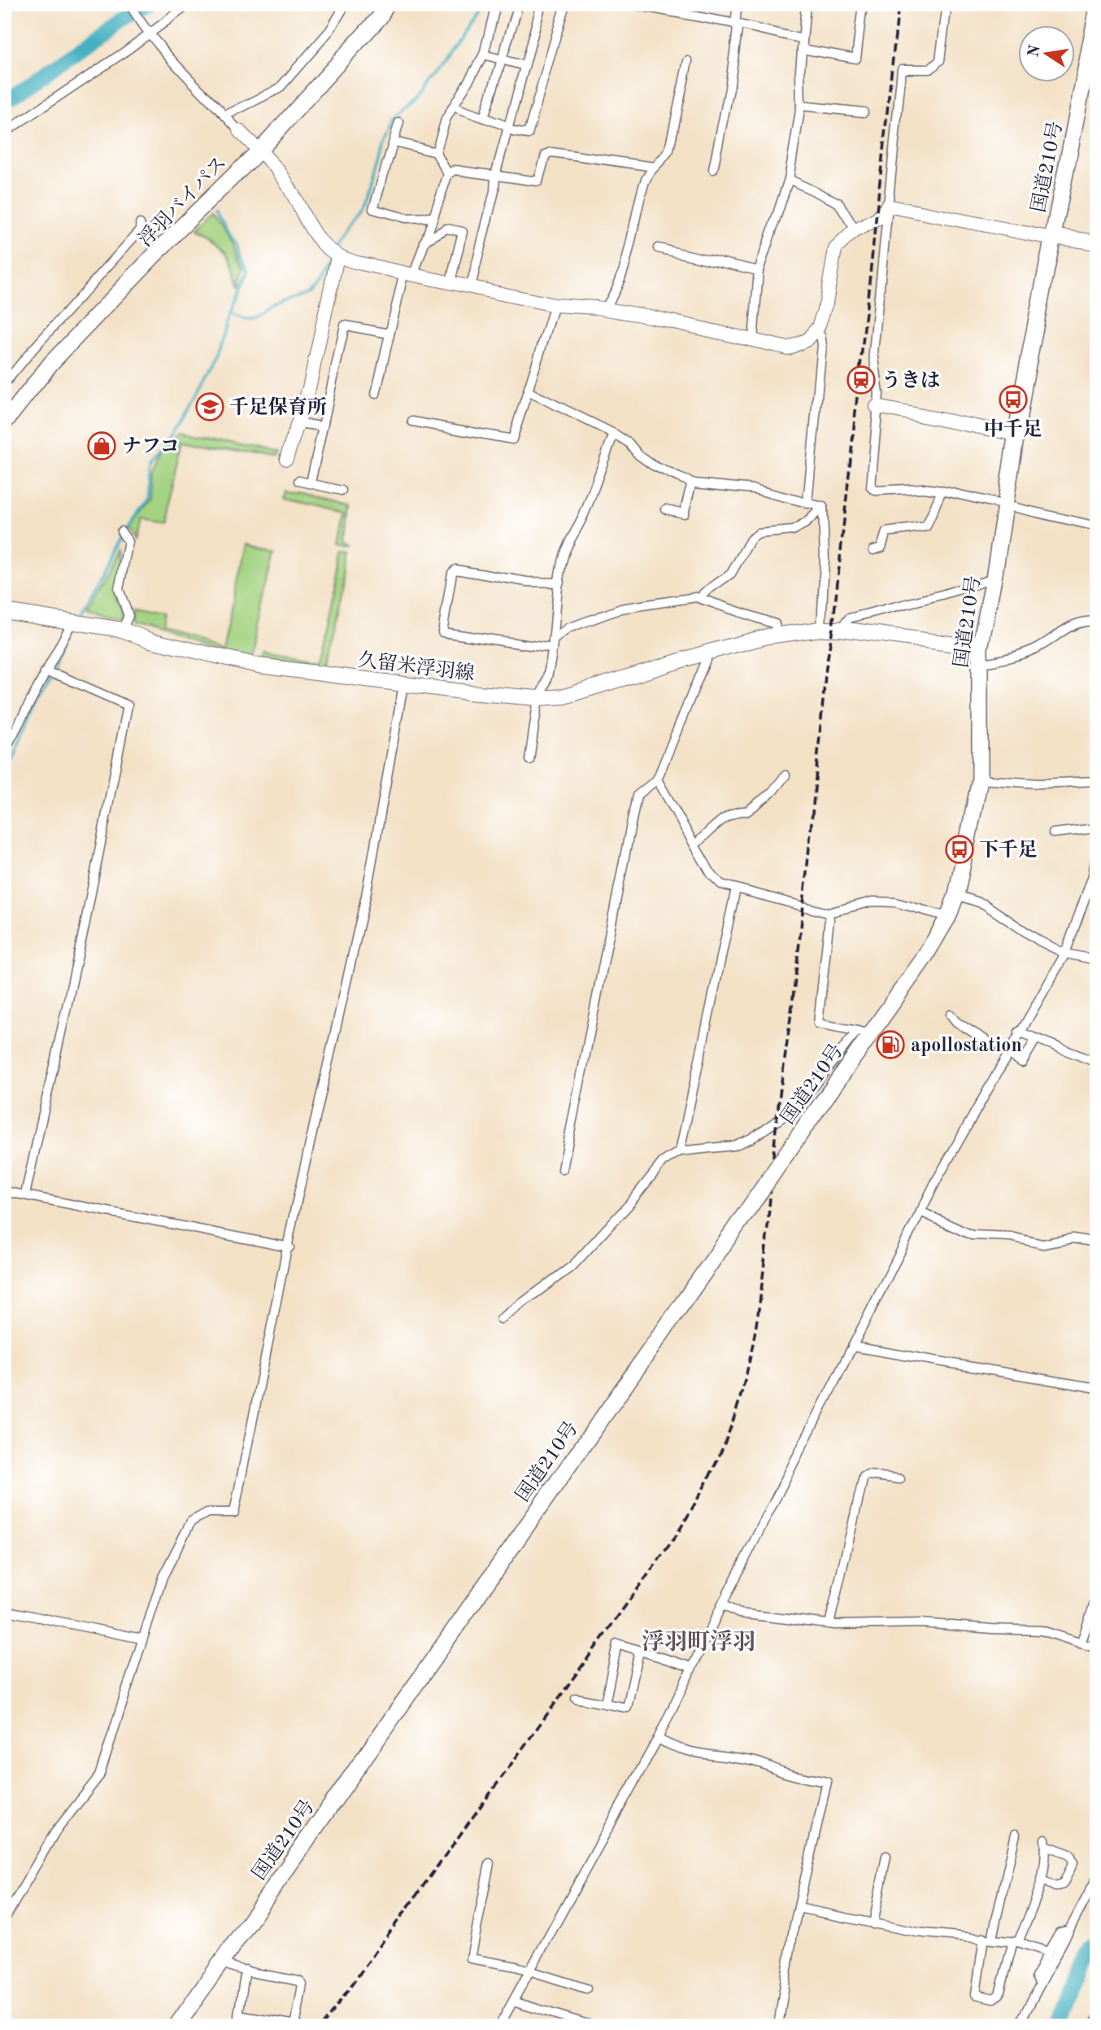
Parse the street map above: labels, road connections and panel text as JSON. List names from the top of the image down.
{
  "streets": {
    "highway": ["国道210号", "浮羽バイパス"],
    "main road": ["久留米浮羽線"]
  },
  "crossings": [
    ["国道210号", "久留米浮羽線"]
  ],
  "districts": ["浮羽町浮羽"],
  "places": {
    "station": ["うきは"],
    "bus stop": ["中千足", "下千足"],
    "school or university": ["千足保育所"],
    "shop": ["ナフコ"],
    "fuel station": ["apollostation"]
  },
  "north": "left"
}
